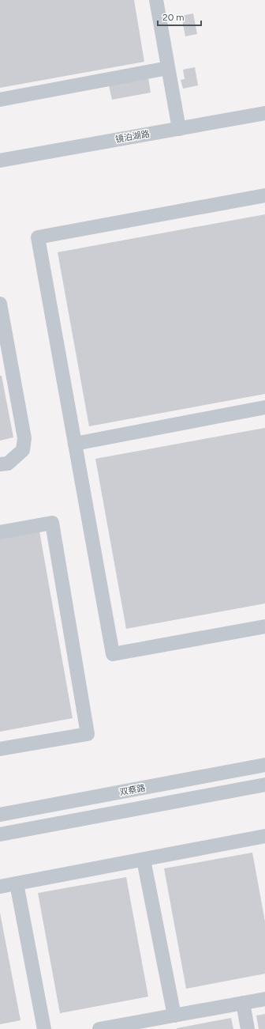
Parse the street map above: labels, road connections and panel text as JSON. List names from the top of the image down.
{
  "streets": {
    "street": ["镜泊湖路", "双蔡路"]
  },
  "scale_bar": "20 m"
}
